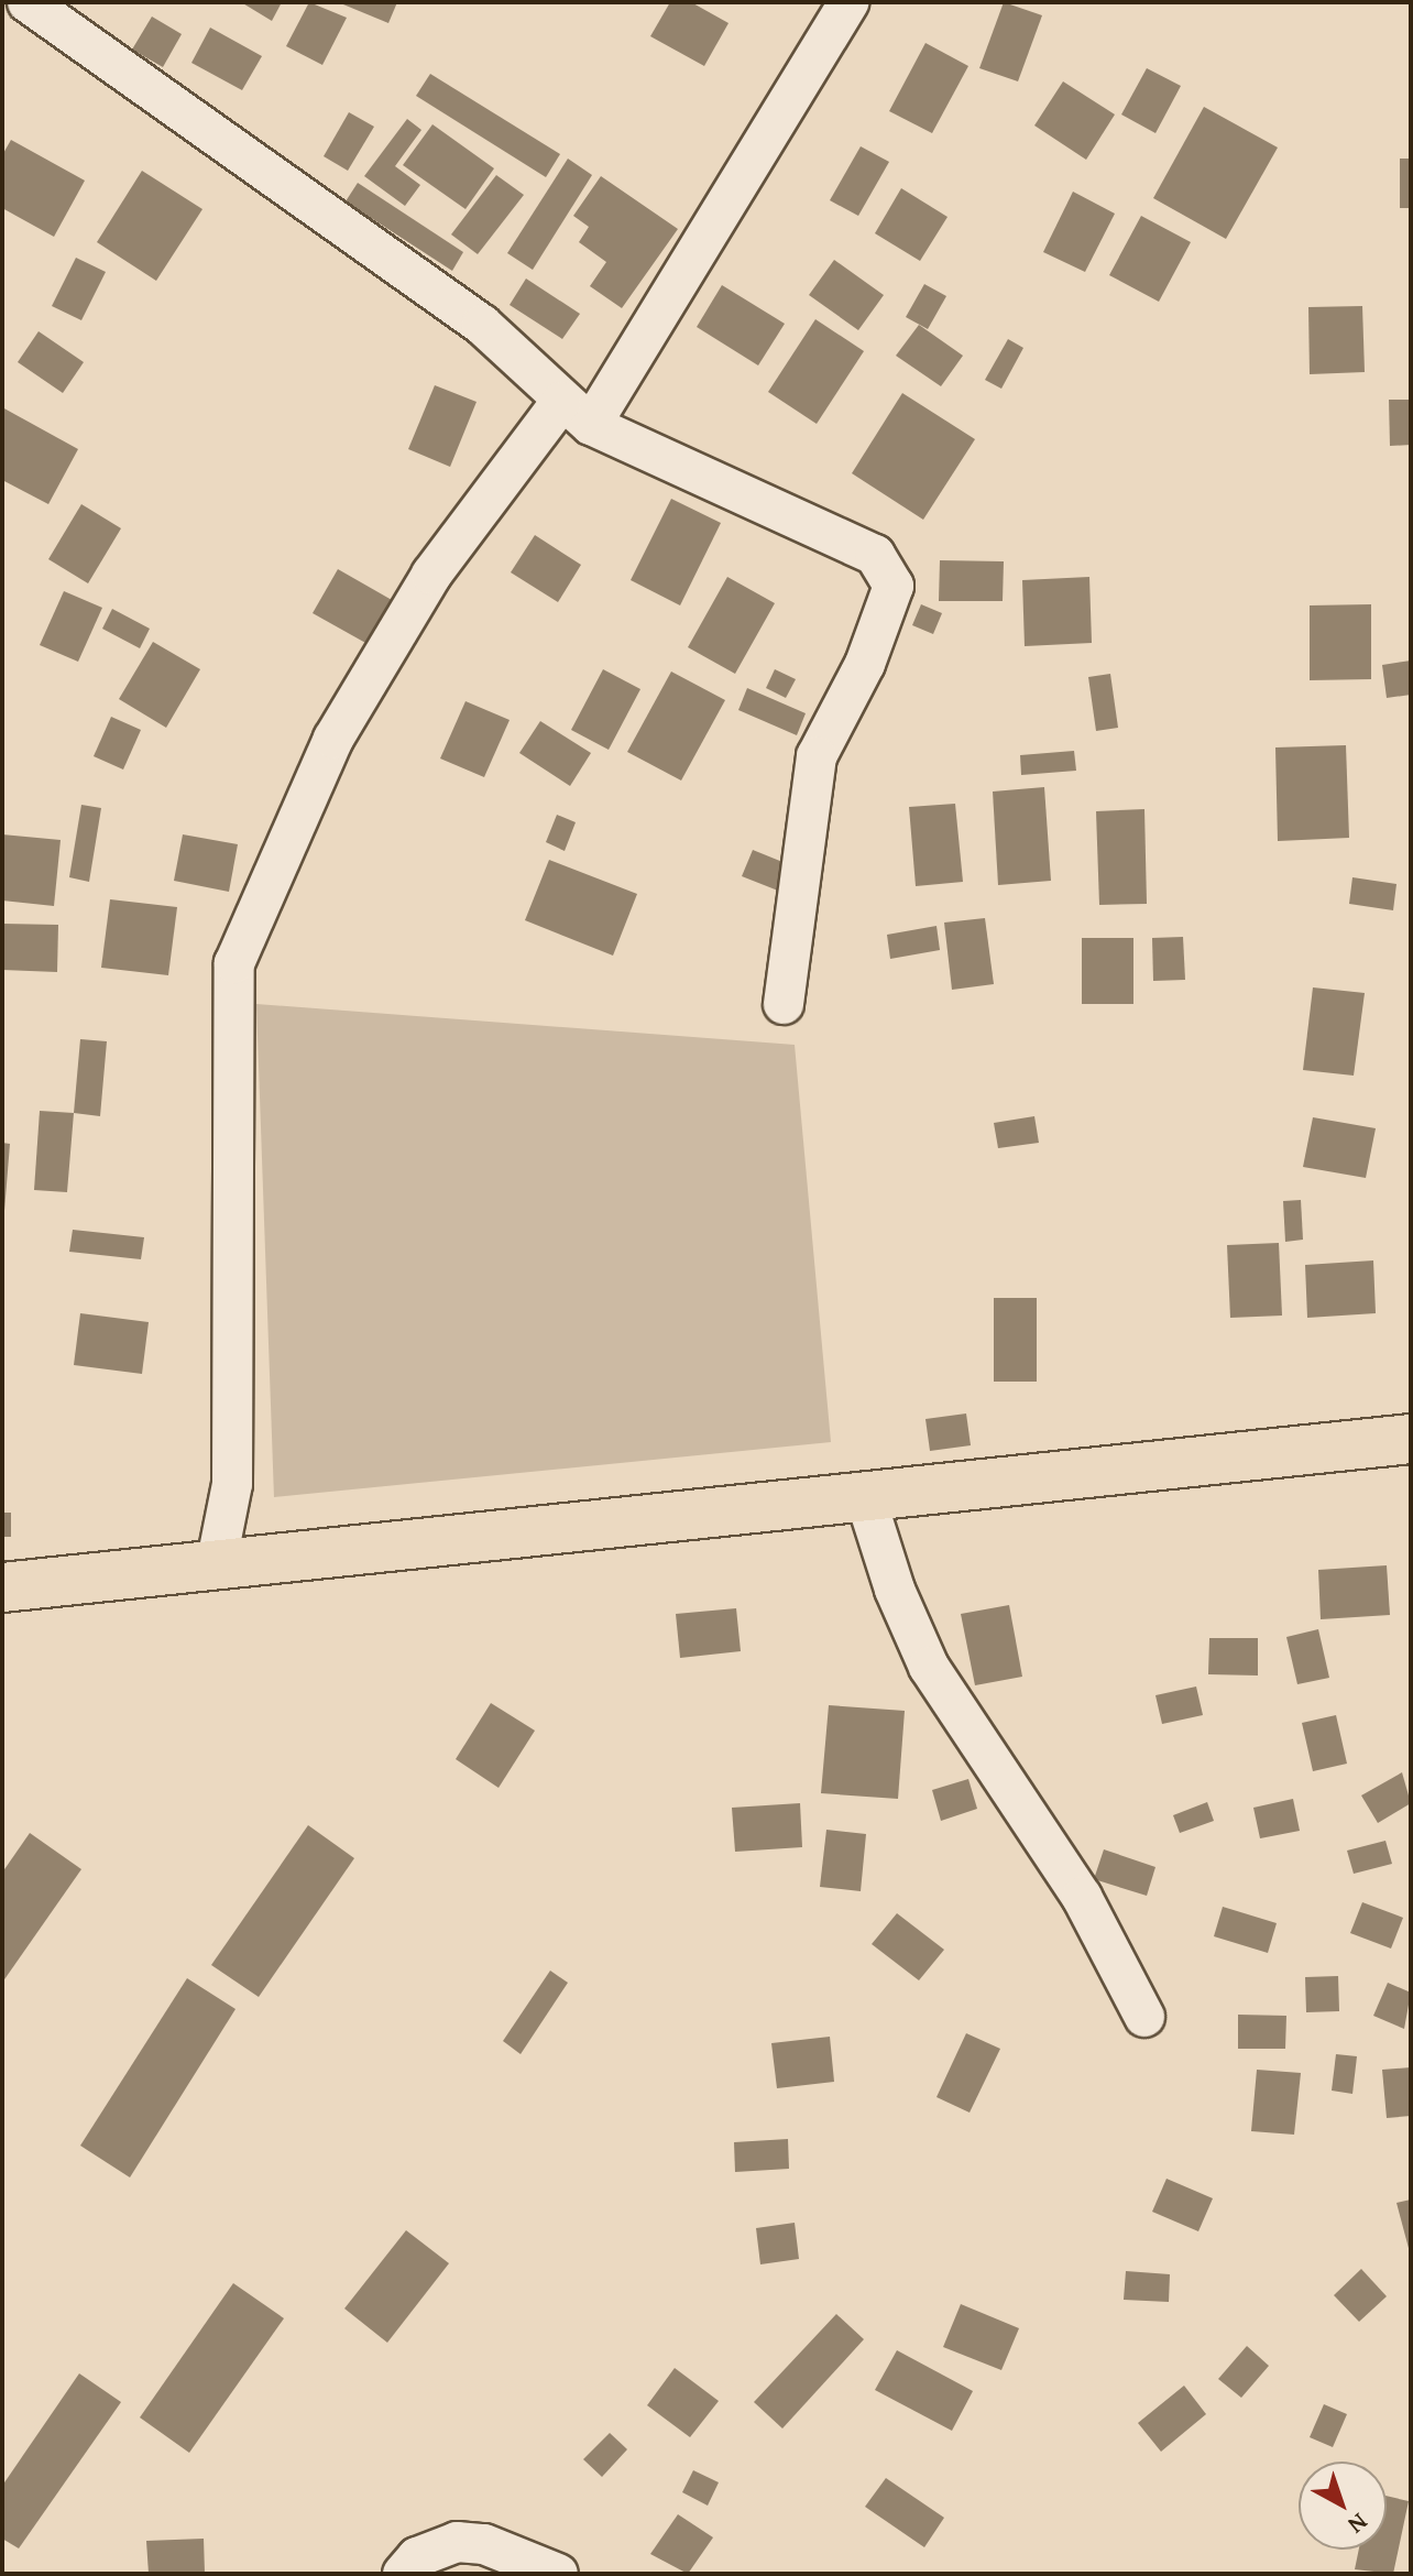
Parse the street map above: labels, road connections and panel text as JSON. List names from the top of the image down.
{
  "north": "bottom right"
}
